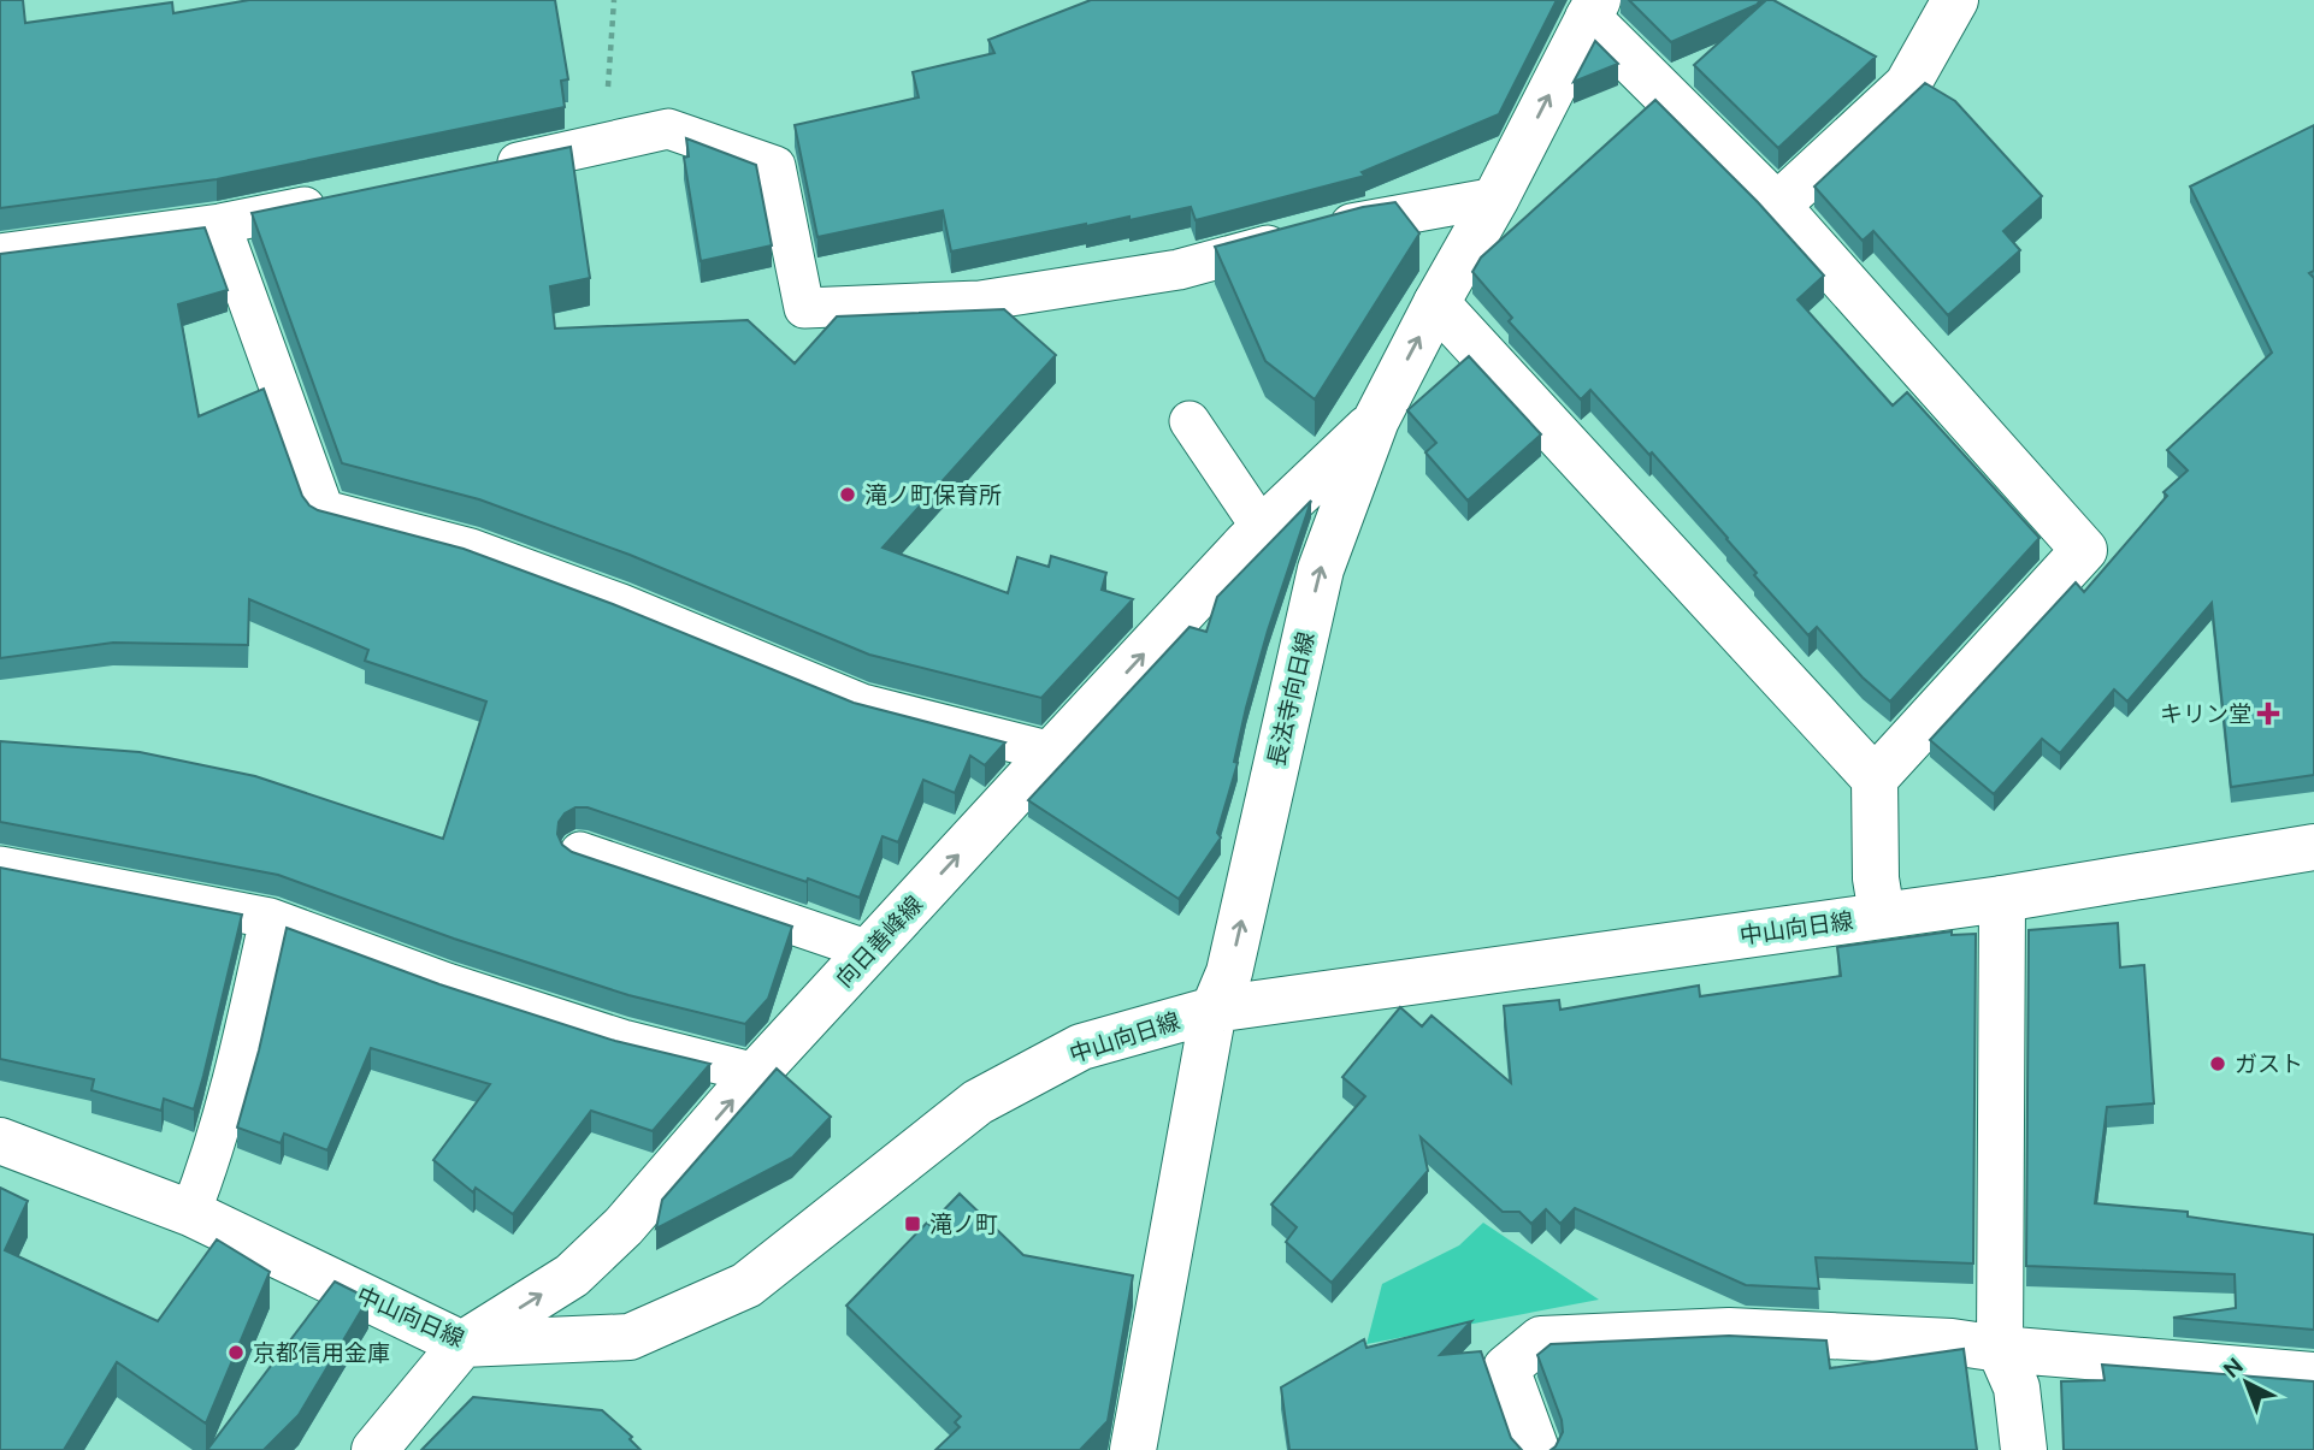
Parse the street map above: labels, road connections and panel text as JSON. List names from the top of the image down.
{
  "streets": {
    "main road": ["長法寺向日線", "中山向日線", "向日善峰線"]
  },
  "crossings": [
    ["長法寺向日線", "中山向日線"],
    ["長法寺向日線", "向日善峰線"],
    ["中山向日線", "向日善峰線"]
  ],
  "one_way": ["長法寺向日線", "向日善峰線"],
  "places": {
    "other": ["滝ノ町保育所", "ガスト", "京都信用金庫"],
    "health": ["キリン堂"],
    "transit": ["滝ノ町"]
  },
  "north": "top left"
}
